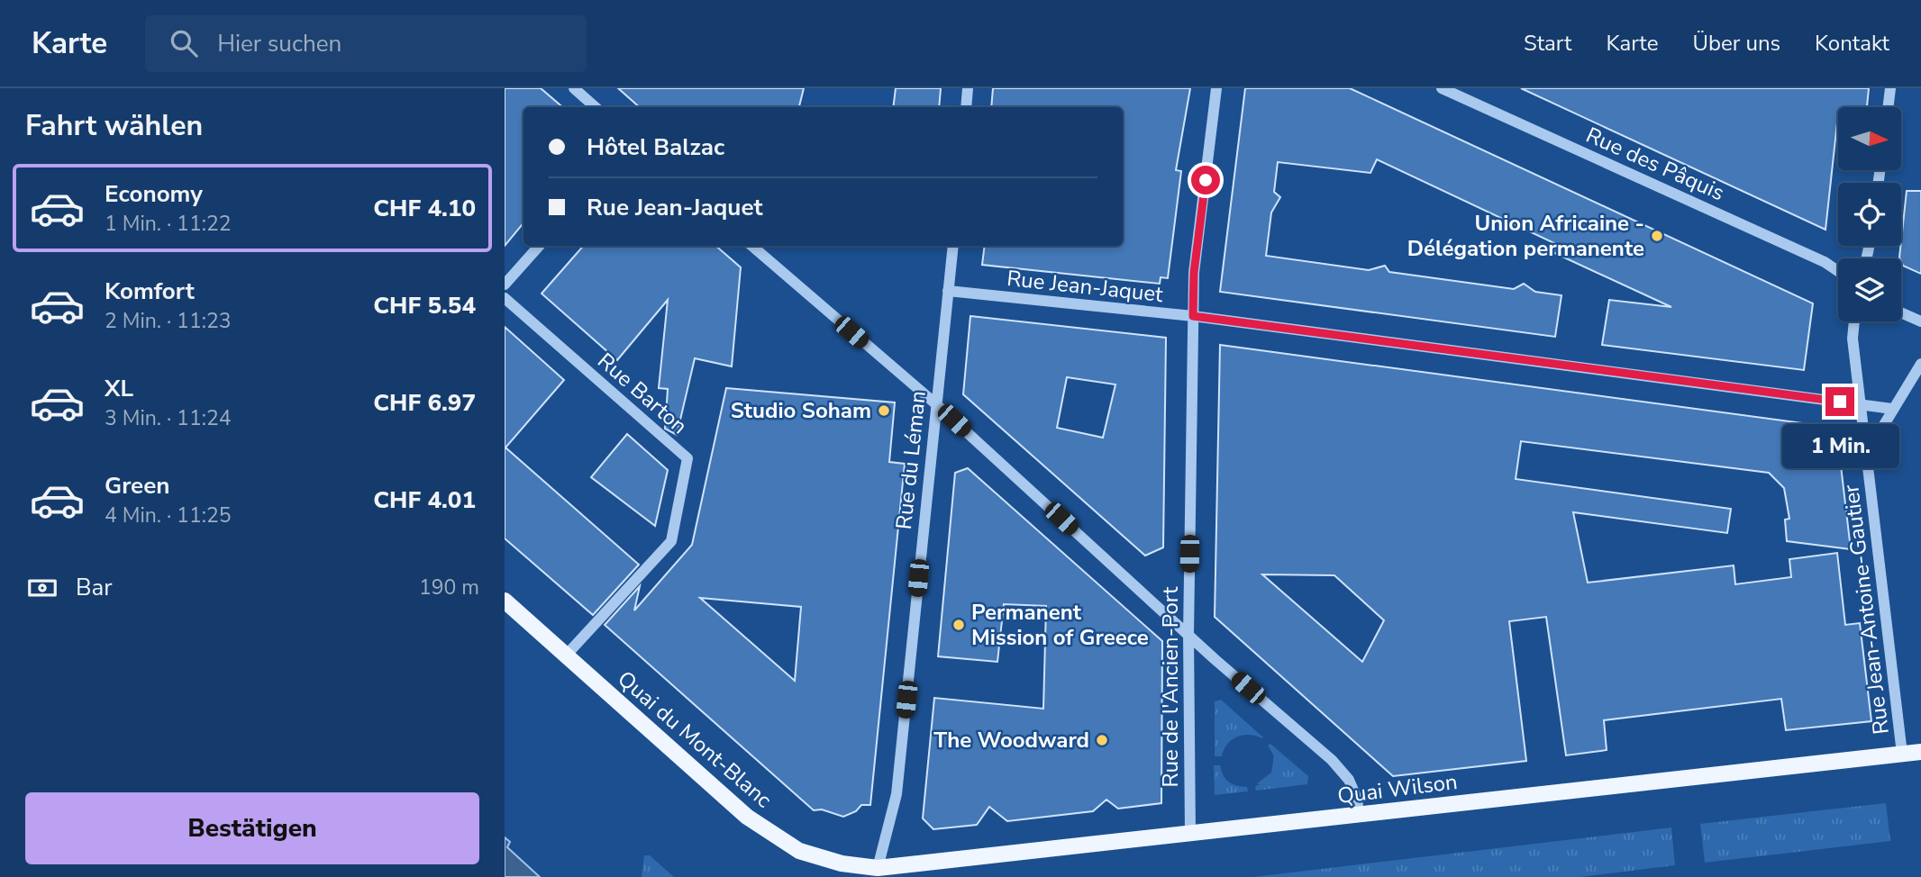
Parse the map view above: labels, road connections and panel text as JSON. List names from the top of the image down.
{
  "streets": {
    "main road": ["Quai du Mont-Blanc", "Quai Wilson"],
    "street": [
      "Rue des Pâquis",
      "Rue Jean-Jaquet",
      "Rue Barton",
      "Rue du Léman",
      "Rue Jean-Antoine-Gautier",
      "Rue de l'Ancien-Port"
    ]
  },
  "crossings": [
    ["Rue Jean-Jaquet", "Rue du Léman"],
    ["Rue Jean-Jaquet", "Rue Jean-Antoine-Gautier"],
    ["Rue Jean-Jaquet", "Rue de l'Ancien-Port"],
    ["Rue Barton", "Quai du Mont-Blanc"],
    ["Rue du Léman", "Quai du Mont-Blanc"],
    ["Rue du Léman", "Quai Wilson"],
    ["Rue Jean-Antoine-Gautier", "Quai Wilson"],
    ["Rue de l'Ancien-Port", "Quai Wilson"],
    ["Quai du Mont-Blanc", "Quai Wilson"]
  ],
  "places": [
    "Union Africaine - Délégation permanente",
    "Studio Soham",
    "Permanent Mission of Greece",
    "The Woodward"
  ],
  "north": "right",
  "page": {
    "header": "Karte",
    "search": "Hier suchen",
    "nav": [
      "Start",
      "Karte",
      "Über uns",
      "Kontakt"
    ],
    "heading": "Fahrt wählen",
    "banner": ["Hôtel Balzac", "Rue Jean-Jaquet"],
    "list": [
      {
        "name": "Economy",
        "note": "1 Min. · 11:22",
        "value": "CHF 4.10"
      },
      {
        "name": "Komfort",
        "note": "2 Min. · 11:23",
        "value": "CHF 5.54"
      },
      {
        "name": "XL",
        "note": "3 Min. · 11:24",
        "value": "CHF 6.97"
      },
      {
        "name": "Green",
        "note": "4 Min. · 11:25",
        "value": "CHF 4.01"
      }
    ],
    "bubble": "1 Min.",
    "pay": ["Bar", "190 m"],
    "buttons": "Bestätigen"
  }
}
